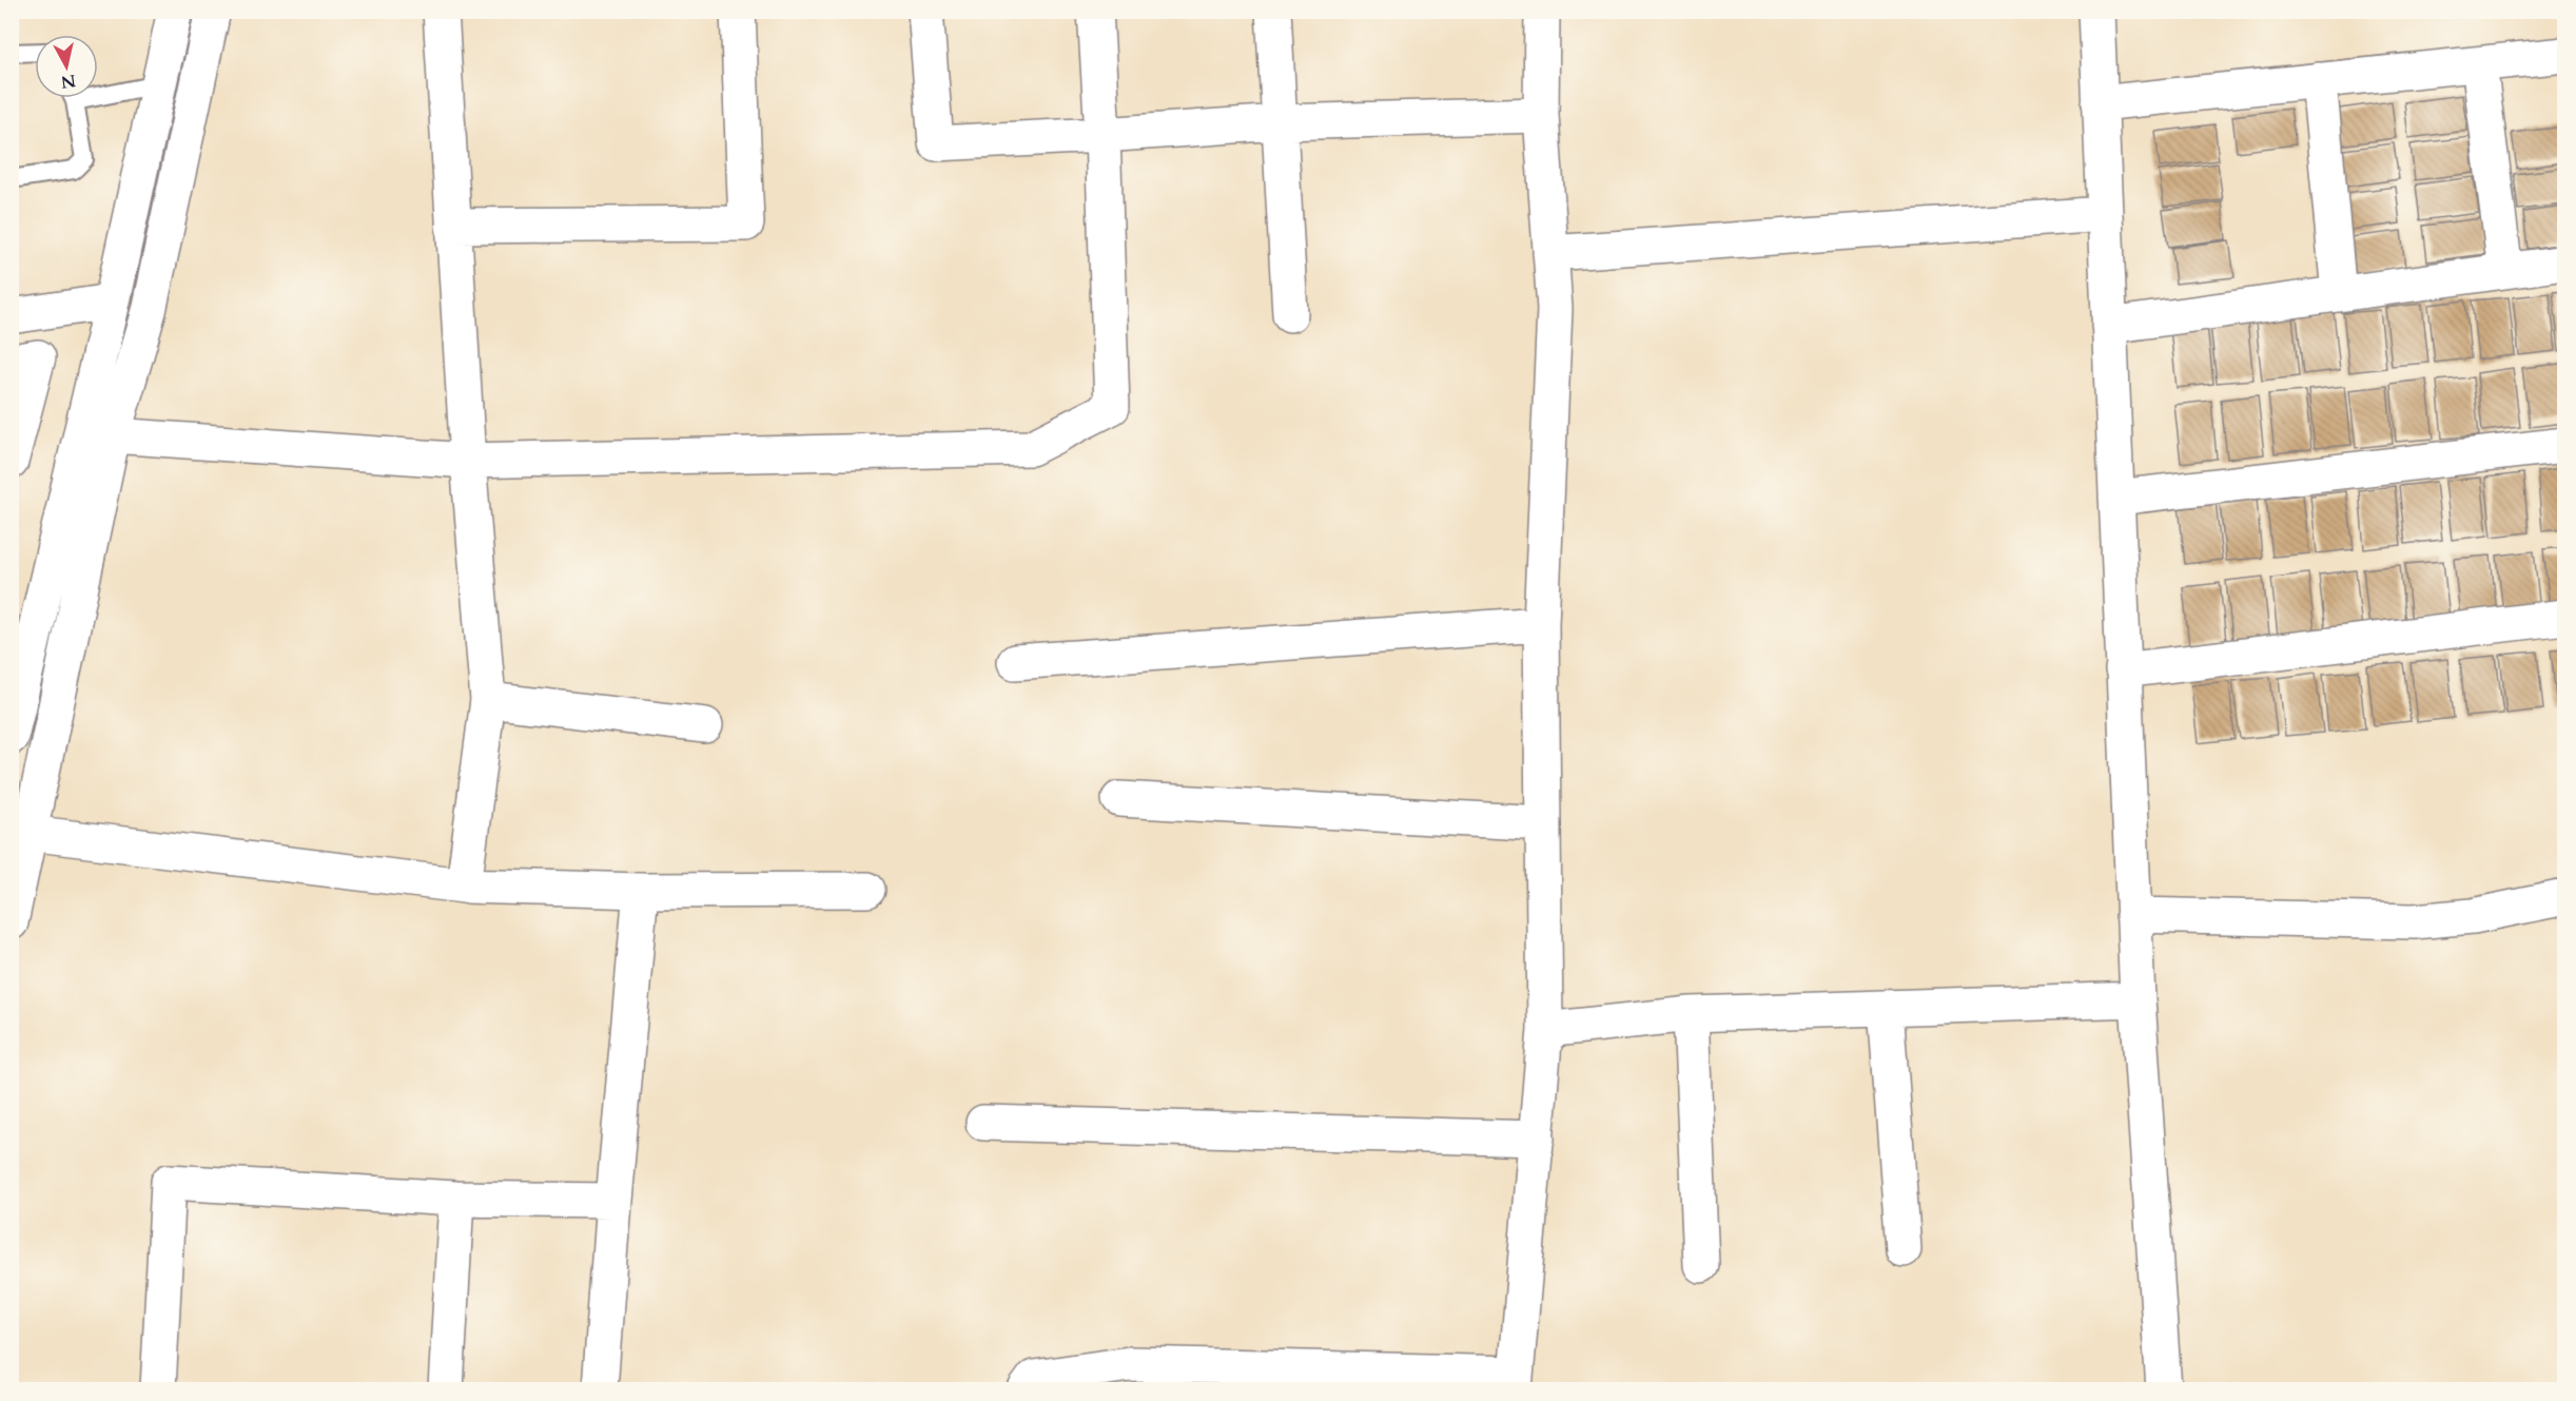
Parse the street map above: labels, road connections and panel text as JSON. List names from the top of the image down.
{
  "north": "bottom"
}
